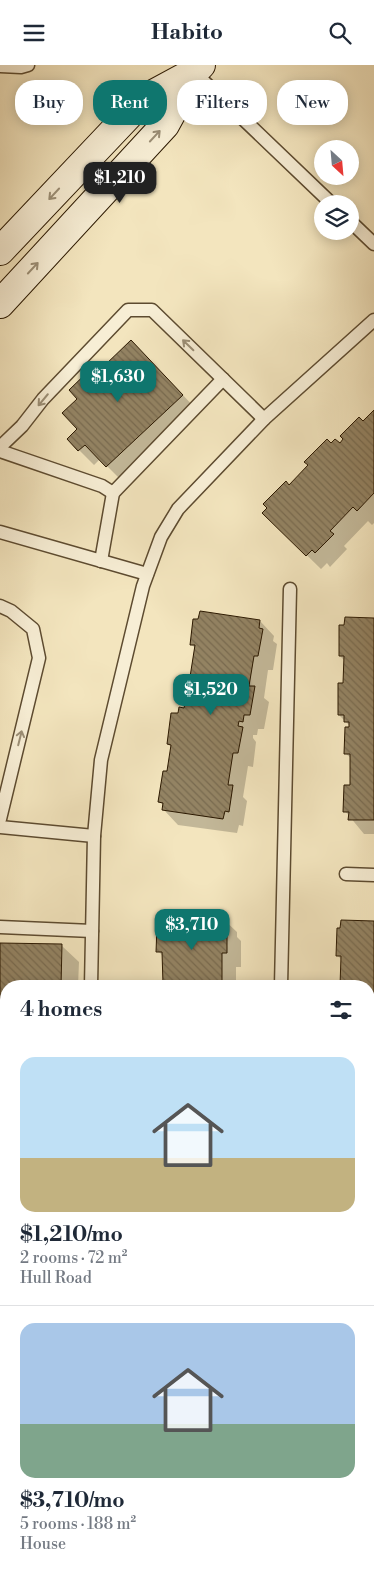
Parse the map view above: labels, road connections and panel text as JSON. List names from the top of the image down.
{
  "north": "bottom right",
  "page": {
    "header": "Habito",
    "chip": [
      "Buy",
      "Rent",
      "Filters",
      "New"
    ],
    "price": [
      "$1,210",
      "$1,630",
      "$1,520",
      "$3,710"
    ],
    "heading": "4 homes",
    "list": [
      {
        "name": "$1,210/mo",
        "note": "2 rooms · 72 m² · Hull Road"
      },
      {
        "name": "$3,710/mo",
        "note": "5 rooms · 188 m² · House"
      }
    ]
  }
}
